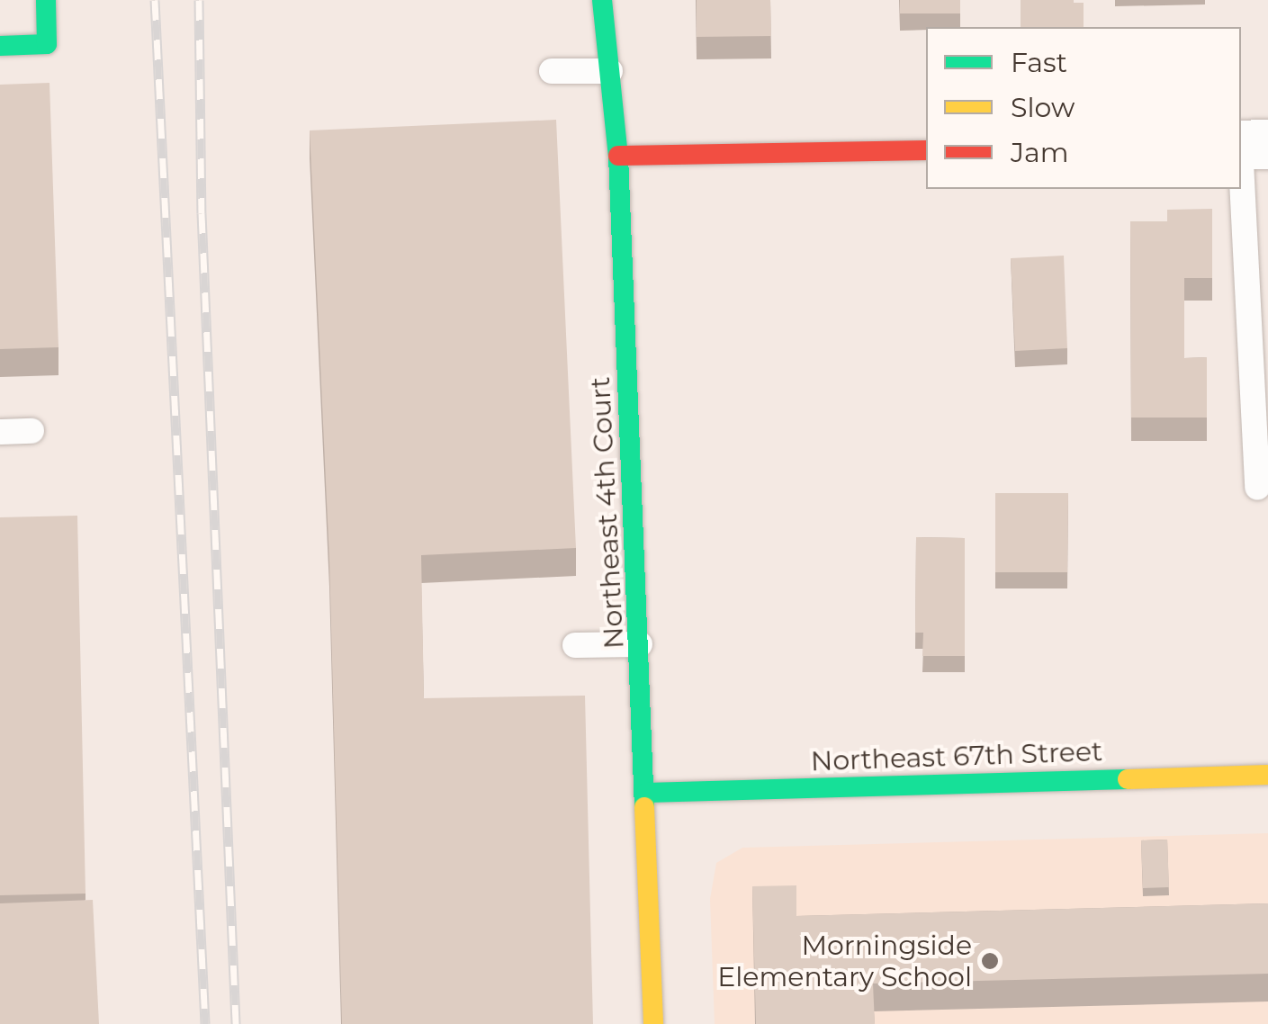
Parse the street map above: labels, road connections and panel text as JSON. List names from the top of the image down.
{
  "streets": {
    "street": ["Northeast 4th Court", "Northeast 67th Street"]
  },
  "crossings": [
    ["Northeast 4th Court", "Northeast 67th Street"]
  ],
  "places": ["Morningside Elementary School"],
  "legend": ["Fast", "Slow", "Jam"]
}
